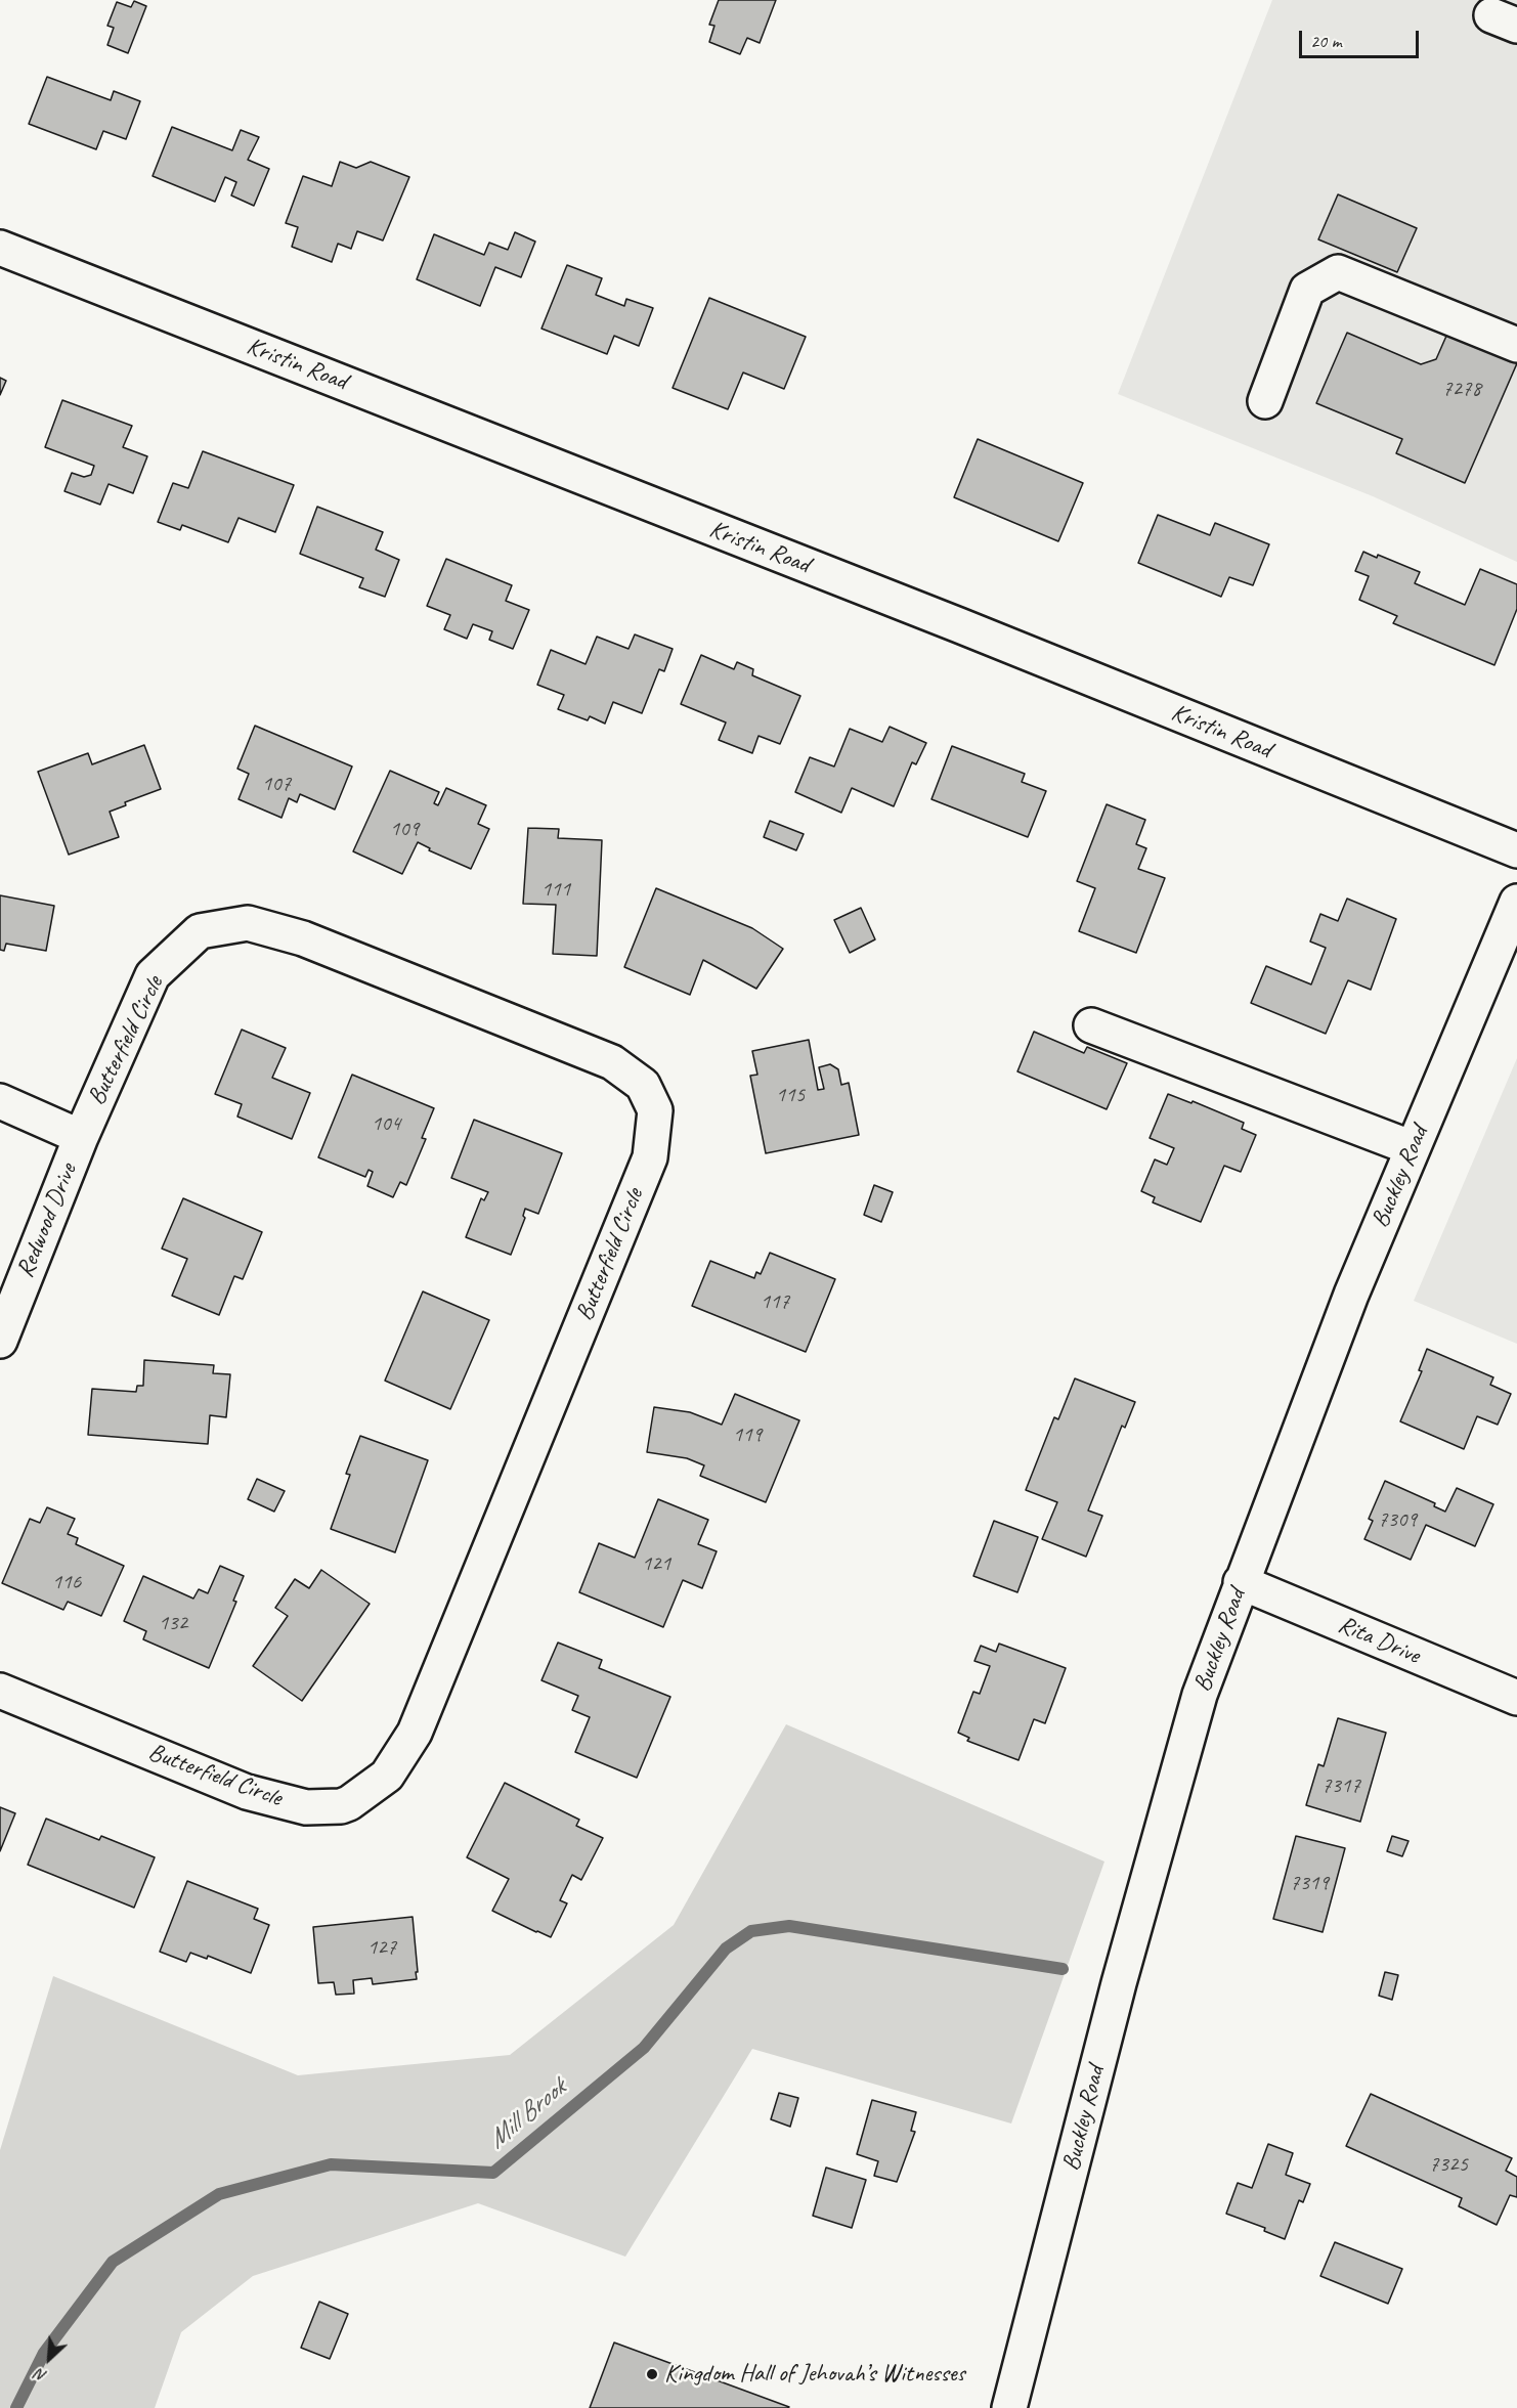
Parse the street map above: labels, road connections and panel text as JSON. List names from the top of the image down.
{
  "streets": {
    "street": [
      "Kristin Road",
      "Butterfield Circle",
      "Buckley Road",
      "Redwood Drive",
      "Rita Drive"
    ]
  },
  "crossings": [
    ["Butterfield Circle", "Redwood Drive"],
    ["Buckley Road", "Rita Drive"]
  ],
  "water": ["Mill Brook"],
  "places": ["Kingdom Hall of Jehovah’s Witnesses"],
  "house_numbers": [
    "7278",
    "107",
    "109",
    "111",
    "115",
    "104",
    "117",
    "119",
    "7309",
    "121",
    "116",
    "132",
    "7317",
    "7319",
    "127",
    "7325"
  ],
  "scale_bar": "20 m",
  "north": "bottom left"
}
